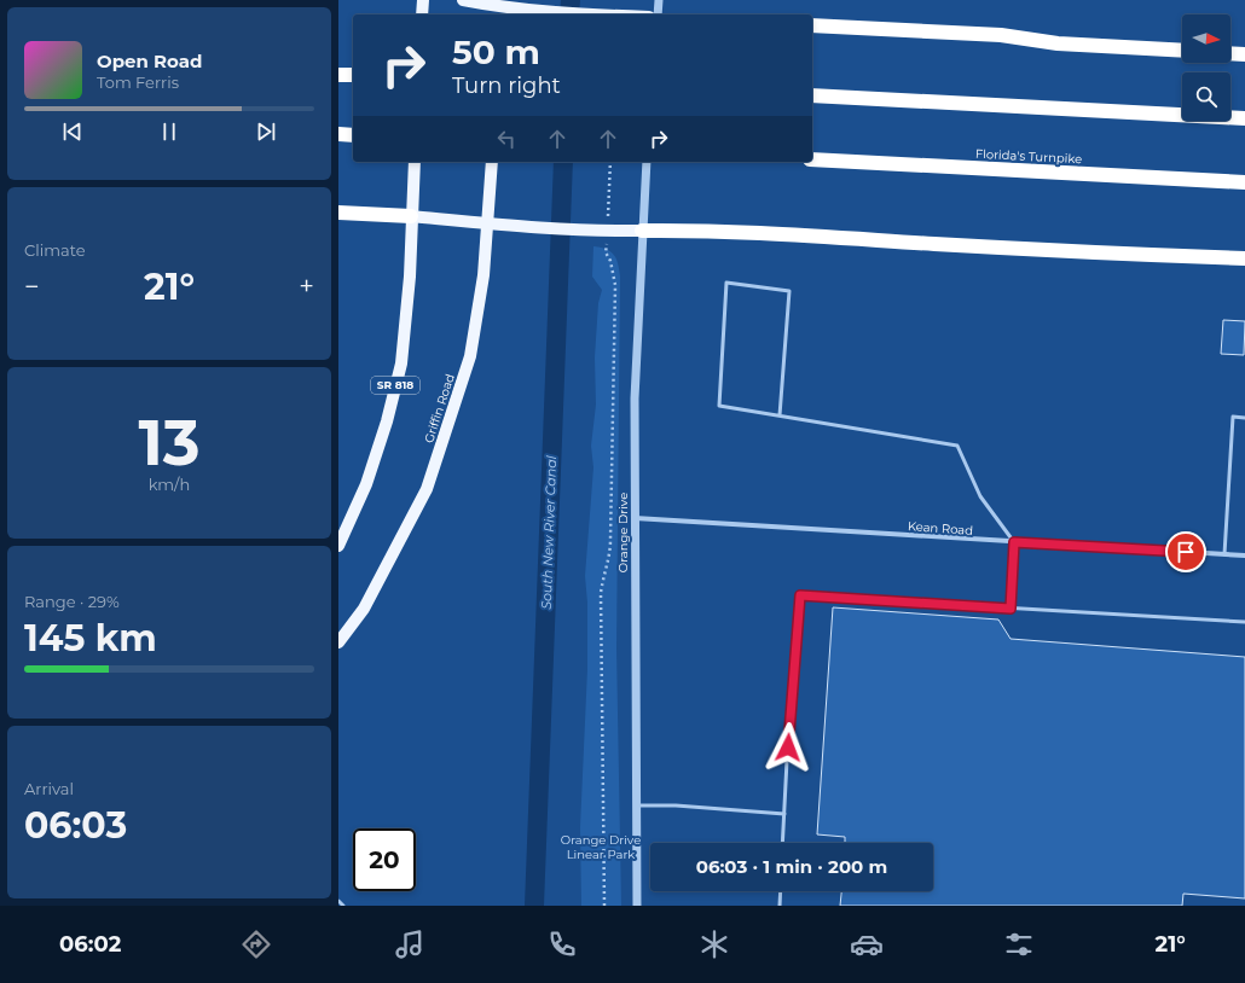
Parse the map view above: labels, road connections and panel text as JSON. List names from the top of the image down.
{
  "streets": {
    "highway": ["Florida's Turnpike"],
    "main road": ["SR 818", "Griffin Road"],
    "street": ["Kean Road", "Orange Drive"]
  },
  "crossings": [
    ["Kean Road", "Orange Drive"]
  ],
  "water": ["South New River Canal"],
  "parks": ["Orange Drive Linear Park"],
  "north": "right",
  "page": {
    "turn": ["50 m", "Turn right"],
    "song": ["Open Road", "Tom Ferris"],
    "tile": [
      "Climate",
      ["13", "km/h"],
      ["Range · 29%", "145 km"],
      ["Arrival", "06:03"]
    ],
    "heat": ["−", "21°", "+"],
    "limit": "20",
    "trip": "06:03 · 1 min · 200 m",
    "tabs": ["06:02", "21°"]
  }
}
